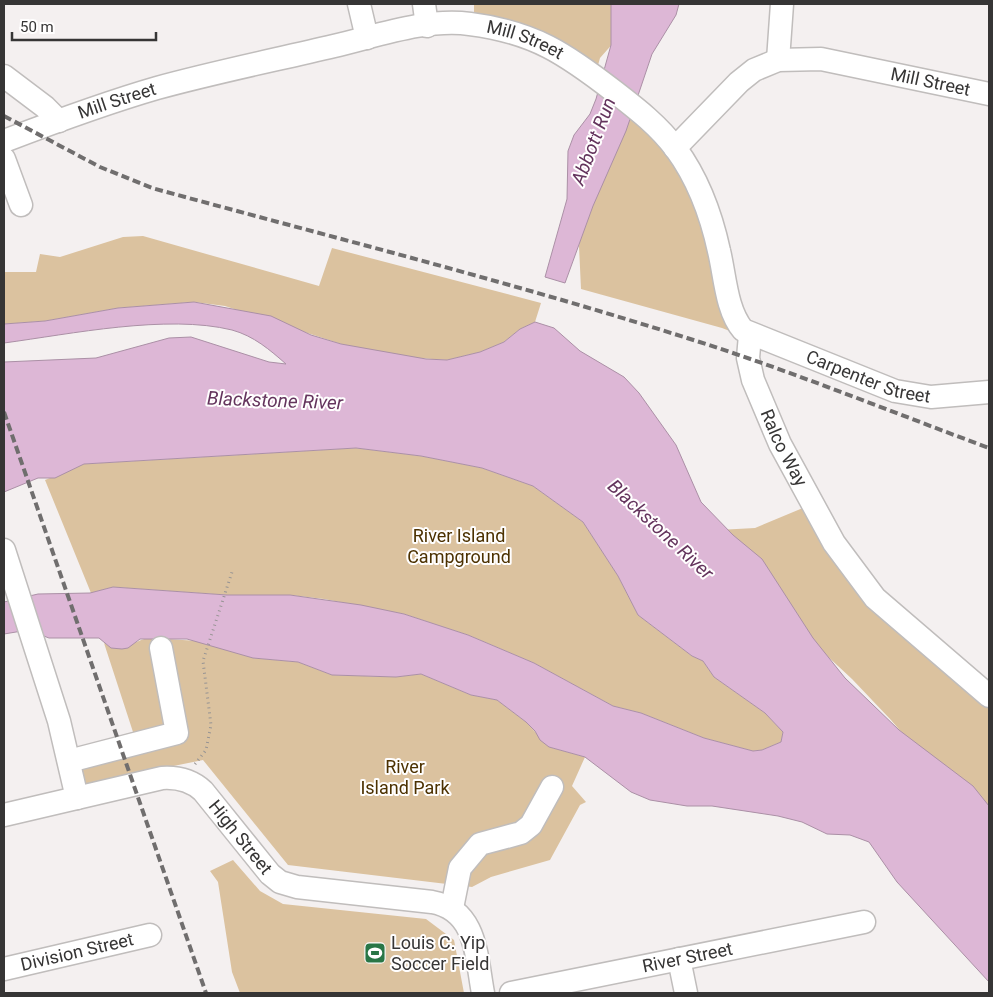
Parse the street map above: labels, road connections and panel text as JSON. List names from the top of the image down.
{
  "streets": {
    "street": [
      "Mill Street",
      "Carpenter Street",
      "Ralco Way",
      "High Street",
      "Division Street",
      "River Street"
    ]
  },
  "crossings": [
    ["Carpenter Street", "Ralco Way"]
  ],
  "water": ["Abbott Run", "Blackstone River"],
  "parks": ["River Island Campground", "River Island Park"],
  "places": {
    "sports": ["Louis C. Yip Soccer Field"]
  },
  "scale_bar": "50 m"
}
